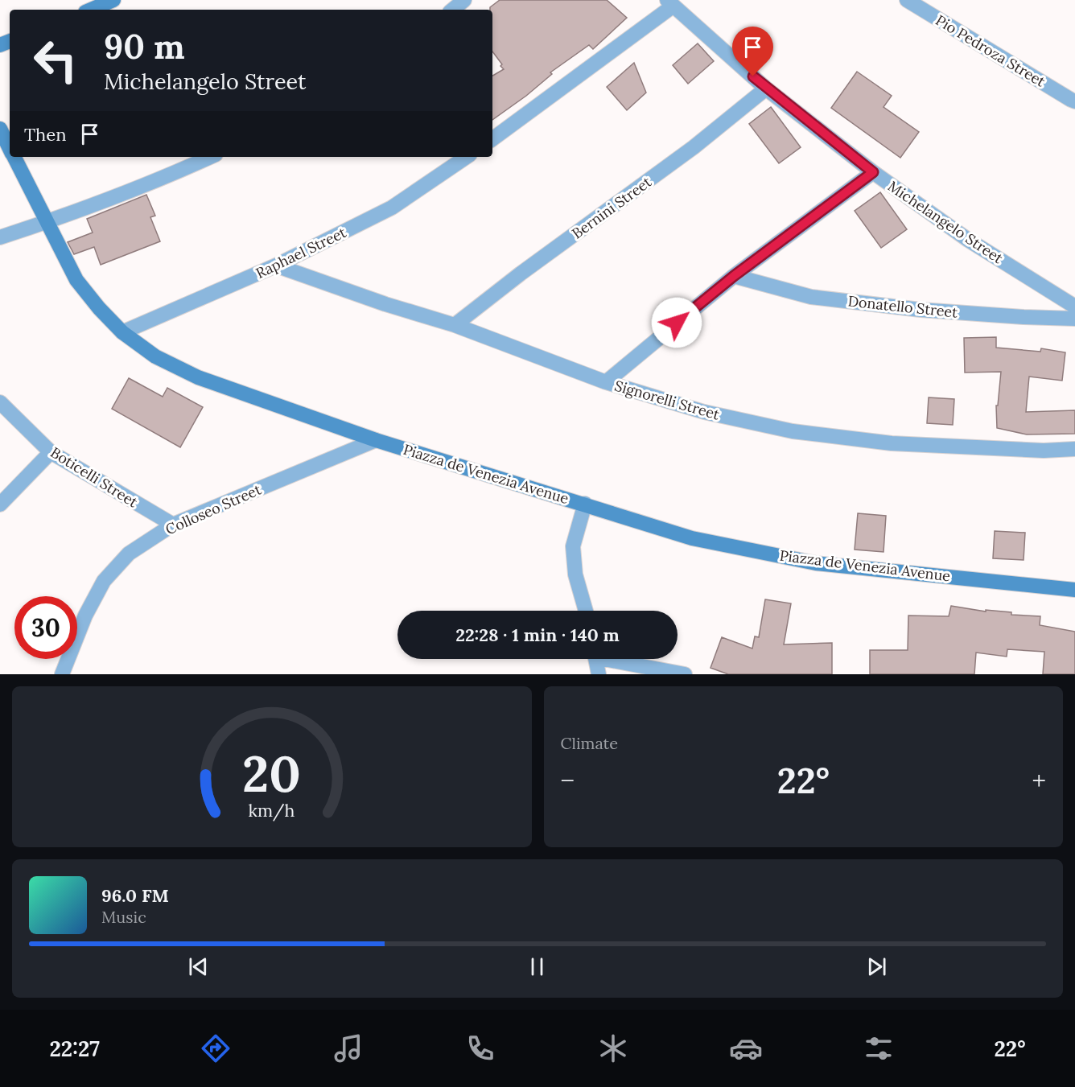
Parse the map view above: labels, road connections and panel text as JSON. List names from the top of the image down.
{
  "streets": {
    "street": [
      "Pio Pedroza Street",
      "Bernini Street",
      "Michelangelo Street",
      "Raphael Street",
      "Donatello Street",
      "Signorelli Street",
      "Piazza de Venezia Avenue",
      "Boticelli Street",
      "Colloseo Street"
    ]
  },
  "crossings": [
    ["Bernini Street", "Michelangelo Street"],
    ["Bernini Street", "Signorelli Street"],
    ["Raphael Street", "Signorelli Street"],
    ["Raphael Street", "Piazza de Venezia Avenue"],
    ["Piazza de Venezia Avenue", "Colloseo Street"],
    ["Boticelli Street", "Colloseo Street"]
  ],
  "page": {
    "turn": ["90 m", "Michelangelo Street"],
    "then": "Then",
    "limit": "30",
    "trip": "22:28 · 1 min · 140 m",
    "tile": "Climate",
    "heat": ["−", "22°", "+"],
    "song": ["96.0 FM", "Music"],
    "tabs": ["22:27", "22°"],
    "gauge": ["20", "km/h"]
  }
}
